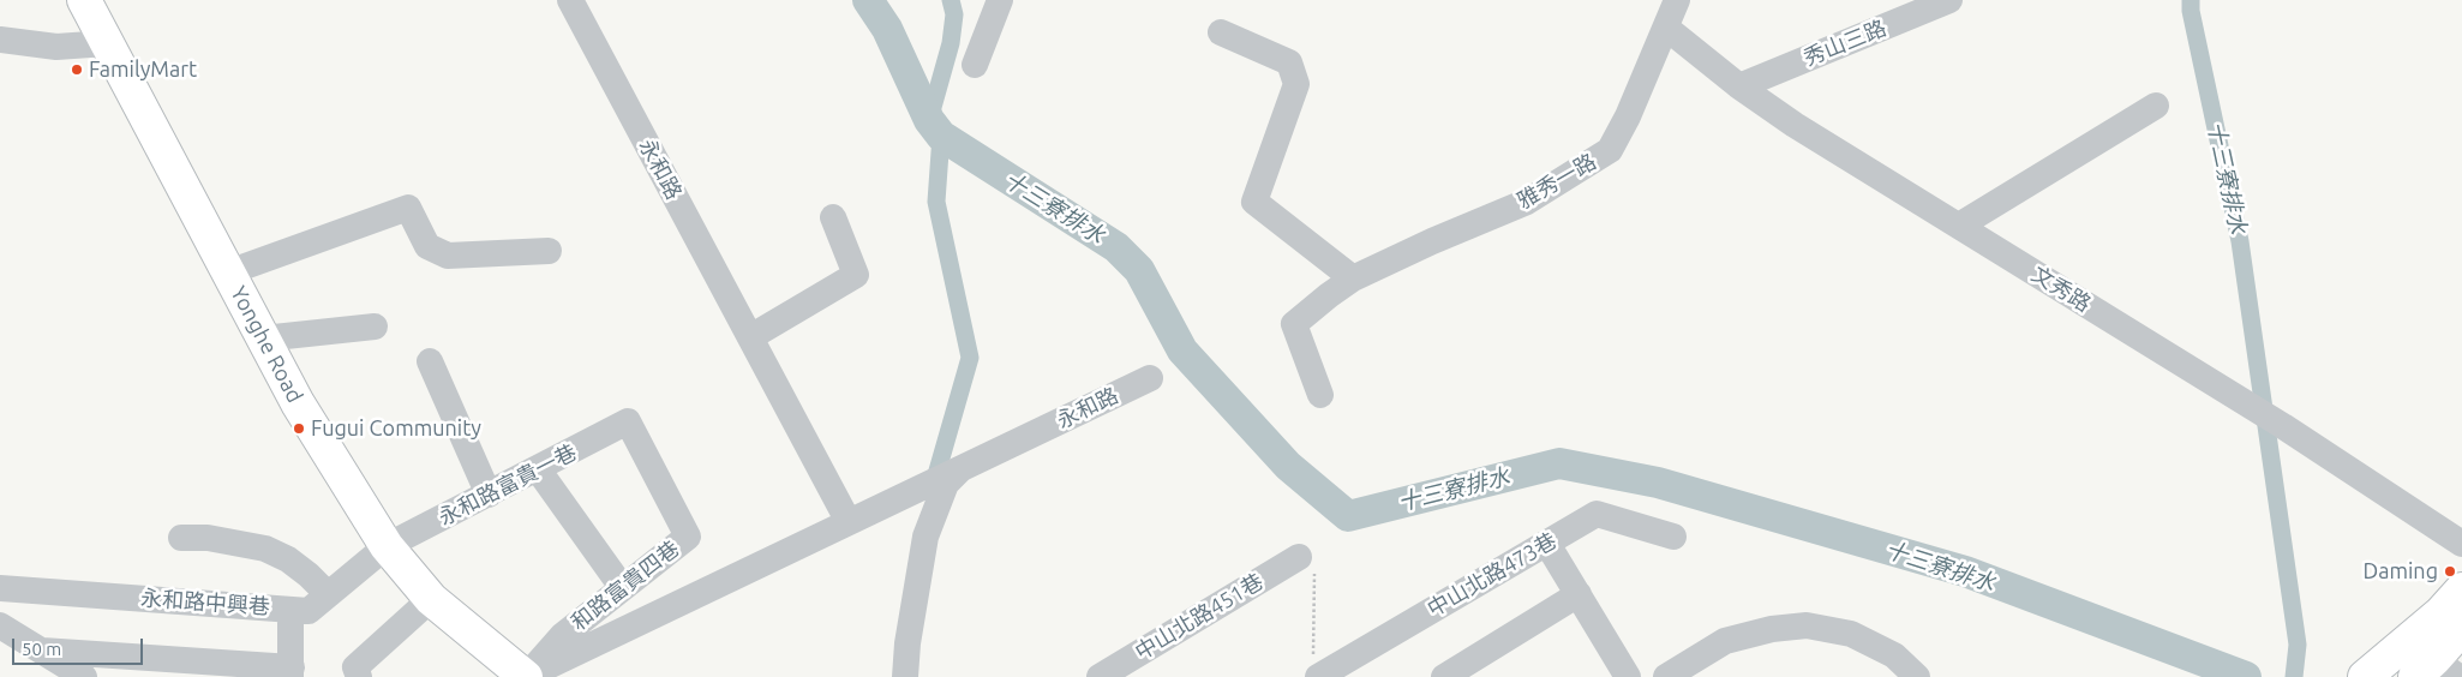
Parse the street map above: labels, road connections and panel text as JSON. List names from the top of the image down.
{
  "streets": {
    "main road": ["Yonghe Road"],
    "street": [
      "秀山三路",
      "永和路",
      "雅秀一路",
      "文秀路",
      "永和路富貴一巷",
      "中山北路473巷",
      "和路富貴四巷",
      "永和路中興巷",
      "中山北路451巷"
    ]
  },
  "crossings": [
    ["秀山三路", "文秀路"],
    ["永和路", "Yonghe Road"],
    ["永和路", "和路富貴四巷"],
    ["雅秀一路", "文秀路"],
    ["Yonghe Road", "永和路富貴一巷"],
    ["Yonghe Road", "和路富貴四巷"],
    ["Yonghe Road", "永和路中興巷"],
    ["永和路富貴一巷", "和路富貴四巷"],
    ["永和路富貴一巷", "永和路中興巷"]
  ],
  "water": ["十三寮排水"],
  "places": ["FamilyMart", "Fugui Community", "Daming"],
  "scale_bar": "50 m"
}
